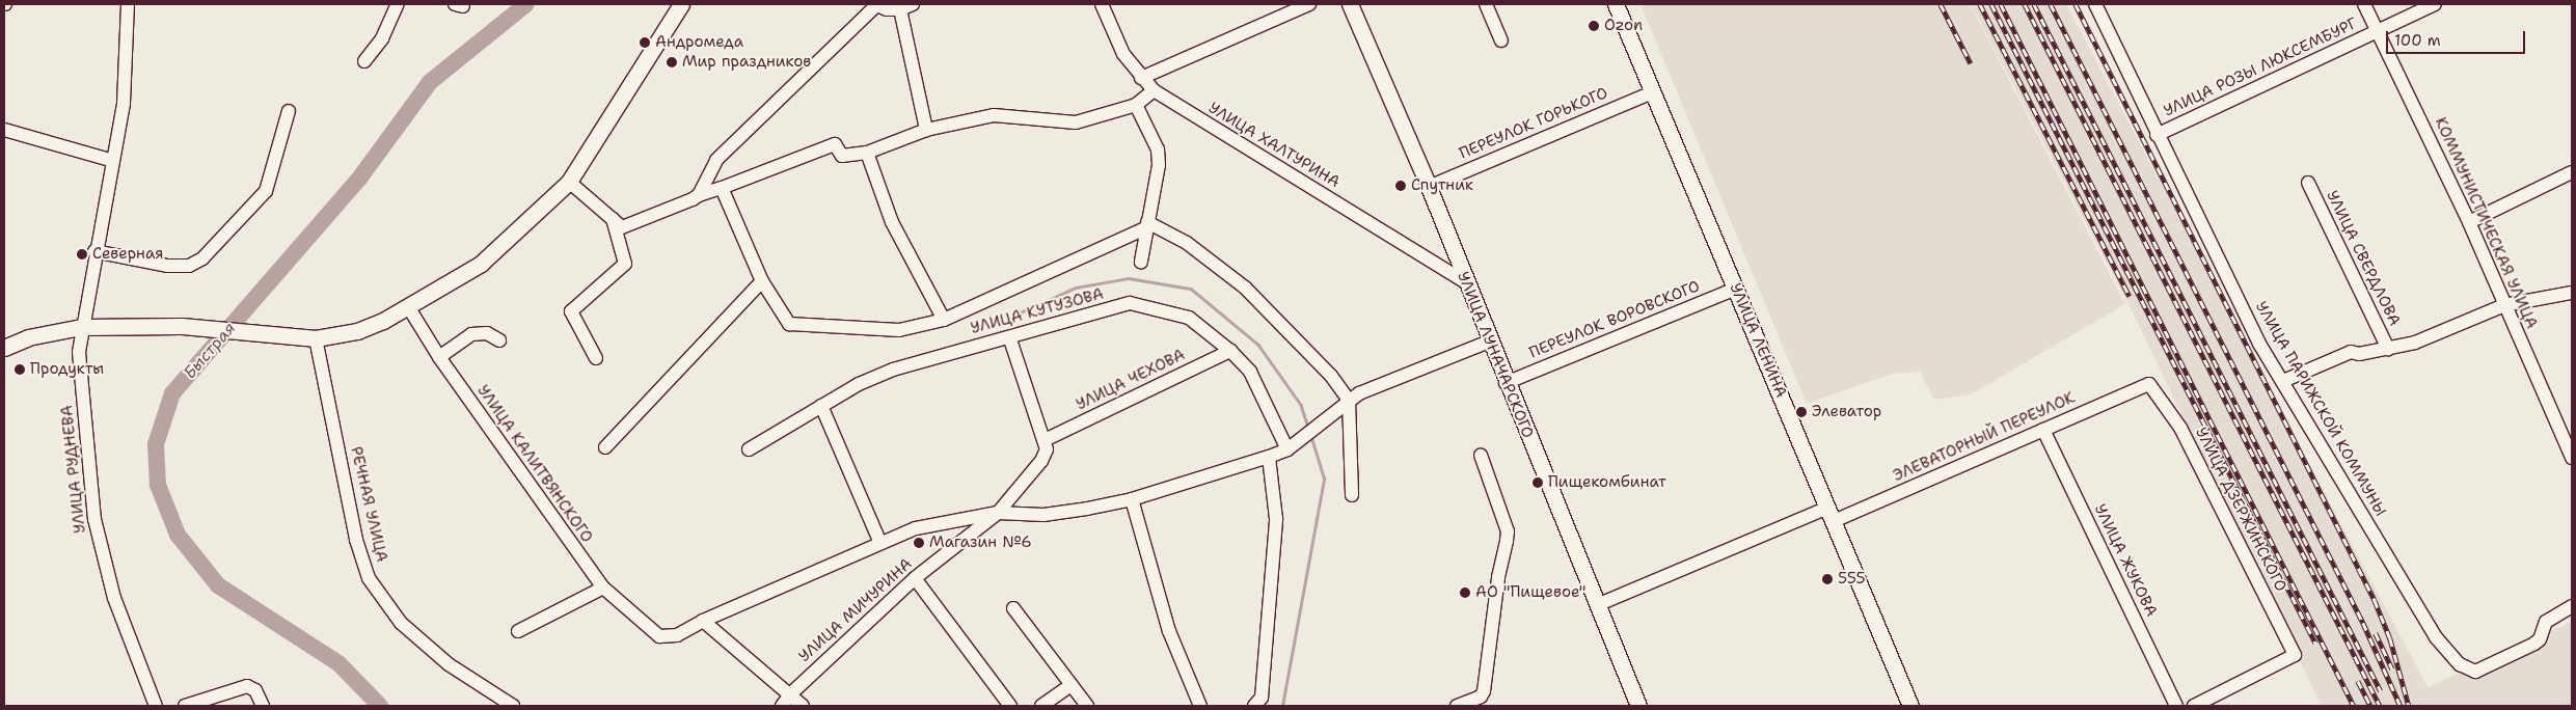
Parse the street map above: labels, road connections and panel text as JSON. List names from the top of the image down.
{
  "streets": {
    "main road": ["УЛИЦА ЛЕНИНА", "УЛИЦА ЛУНАЧАРСКОГО"],
    "street": [
      "УЛИЦА РОЗЫ ЛЮКСЕМБУРГ",
      "ПЕРЕУЛОК ГОРЬКОГО",
      "УЛИЦА ХАЛТУРИНА",
      "КОММУНИСТИЧЕСКАЯ УЛИЦА",
      "УЛИЦА СВЕРДЛОВА",
      "УЛИЦА КУТУЗОВА",
      "ПЕРЕУЛОК ВОРОВСКОГО",
      "УЛИЦА ЧЕХОВА",
      "УЛИЦА ПАРИЖСКОЙ КОММУНЫ",
      "ЭЛЕВАТОРНЫЙ ПЕРЕУЛОК",
      "УЛИЦА КАЛИТВЯНСКОГО",
      "УЛИЦА РУДНЕВА",
      "РЕЧНАЯ УЛИЦА",
      "УЛИЦА ДЗЕРЖИНСКОГО",
      "УЛИЦА ЖУКОВА",
      "УЛИЦА МИЧУРИНА"
    ]
  },
  "crossings": [
    ["УЛИЦА РОЗЫ ЛЮКСЕМБУРГ", "КОММУНИСТИЧЕСКАЯ УЛИЦА"],
    ["УЛИЦА РОЗЫ ЛЮКСЕМБУРГ", "УЛИЦА ПАРИЖСКОЙ КОММУНЫ"],
    ["ПЕРЕУЛОК ГОРЬКОГО", "УЛИЦА ЛЕНИНА"],
    ["ПЕРЕУЛОК ГОРЬКОГО", "УЛИЦА ЛУНАЧАРСКОГО"],
    ["УЛИЦА ХАЛТУРИНА", "УЛИЦА ЛУНАЧАРСКОГО"],
    ["КОММУНИСТИЧЕСКАЯ УЛИЦА", "УЛИЦА СВЕРДЛОВА"],
    ["УЛИЦА СВЕРДЛОВА", "УЛИЦА ПАРИЖСКОЙ КОММУНЫ"],
    ["УЛИЦА КУТУЗОВА", "УЛИЦА ЧЕХОВА"],
    ["ПЕРЕУЛОК ВОРОВСКОГО", "УЛИЦА ЛЕНИНА"],
    ["ПЕРЕУЛОК ВОРОВСКОГО", "УЛИЦА ЛУНАЧАРСКОГО"],
    ["УЛИЦА ЛЕНИНА", "ЭЛЕВАТОРНЫЙ ПЕРЕУЛОК"],
    ["УЛИЦА ЛУНАЧАРСКОГО", "ЭЛЕВАТОРНЫЙ ПЕРЕУЛОК"],
    ["ЭЛЕВАТОРНЫЙ ПЕРЕУЛОК", "УЛИЦА ДЗЕРЖИНСКОГО"],
    ["ЭЛЕВАТОРНЫЙ ПЕРЕУЛОК", "УЛИЦА ЖУКОВА"]
  ],
  "water": ["Быстрая"],
  "places": [
    "Ozon",
    "Андромеда",
    "Мир праздников",
    "Спутник",
    "Северная",
    "Продукты",
    "Элеватор",
    "Пищекомбинат",
    "Магазин №6",
    "555",
    "АО \"Пищевое\""
  ],
  "scale_bar": "100 m"
}
